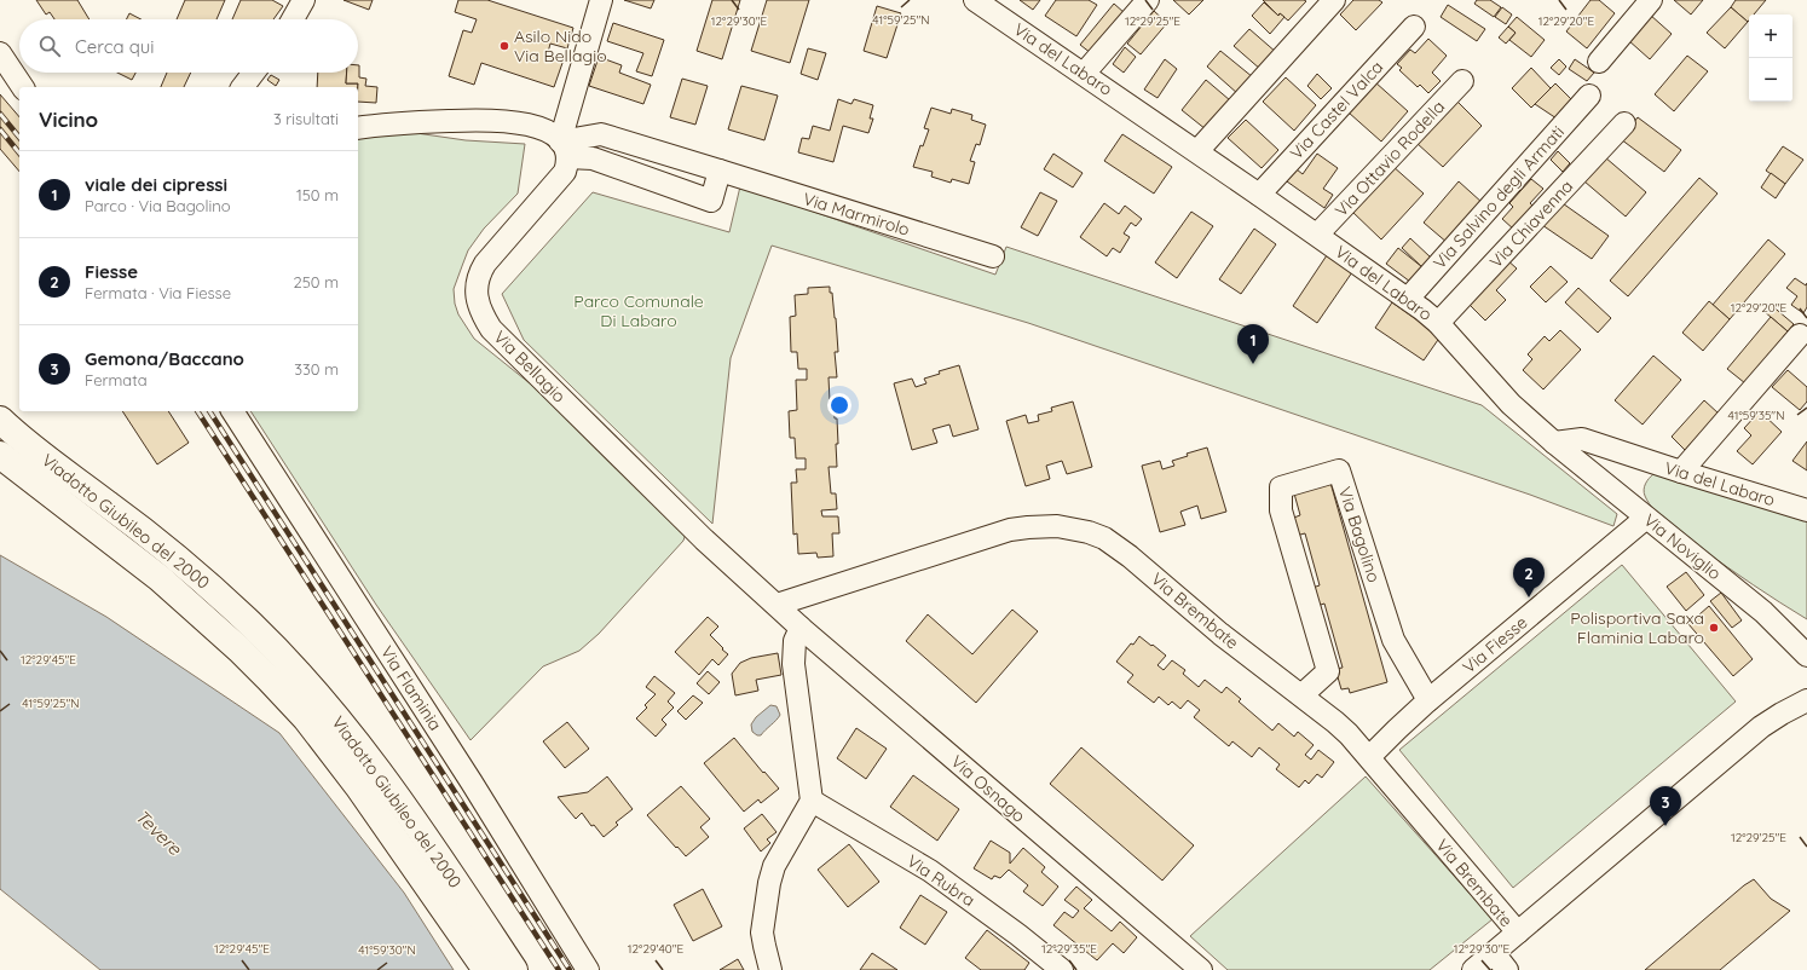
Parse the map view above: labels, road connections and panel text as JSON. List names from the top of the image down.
{
  "streets": {
    "highway": ["Viadotto Giubileo del 2000"],
    "street": [
      "Via del Labaro",
      "Via Castel Valca",
      "Via Ottavio Rodella",
      "Via Salvino degli Armati",
      "Via Marmirolo",
      "Via Chiavenna",
      "Via Bellagio",
      "Via Bagolino",
      "Via Noviglio",
      "Via Brembate",
      "Via Fiesse",
      "Via Flaminia",
      "Via Osnago",
      "Via Rubra"
    ]
  },
  "crossings": [
    ["Via del Labaro", "Via Castel Valca"],
    ["Via del Labaro", "Via Ottavio Rodella"],
    ["Via del Labaro", "Via Salvino degli Armati"],
    ["Via del Labaro", "Via Chiavenna"],
    ["Via del Labaro", "Via Noviglio"],
    ["Via Marmirolo", "Via Bellagio"],
    ["Via Bellagio", "Via Brembate"],
    ["Via Bellagio", "Via Osnago"],
    ["Via Bagolino", "Via Brembate"],
    ["Via Bagolino", "Via Fiesse"],
    ["Via Noviglio", "Via Fiesse"],
    ["Via Brembate", "Via Fiesse"],
    ["Via Brembate", "Via Osnago"]
  ],
  "water": ["Tevere"],
  "parks": ["Parco Comunale Di Labaro"],
  "places": ["Asilo Nido Via Bellagio", "Polisportiva Saxa Flaminia Labaro"],
  "page": {
    "map_buttons": ["+", "−"],
    "search": "Cerca qui",
    "heading": ["Vicino", "3 risultati"],
    "list": [
      {
        "mark": "1",
        "name": "viale dei cipressi",
        "note": "Parco · Via Bagolino",
        "value": "150 m"
      },
      {
        "mark": "2",
        "name": "Fiesse",
        "note": "Fermata · Via Fiesse",
        "value": "250 m"
      },
      {
        "mark": "3",
        "name": "Gemona/Baccano",
        "note": "Fermata",
        "value": "330 m"
      }
    ],
    "pins": ["1", "2", "3"]
  },
  "coordinates": [
    "41°59'25\"N",
    "12°29'30\"E",
    "12°29'25\"E",
    "12°29'20\"E",
    "41°59'35\"N",
    "12°29'45\"E",
    "12°29'40\"E",
    "12°29'35\"E",
    "41°59'30\"N"
  ]
}
